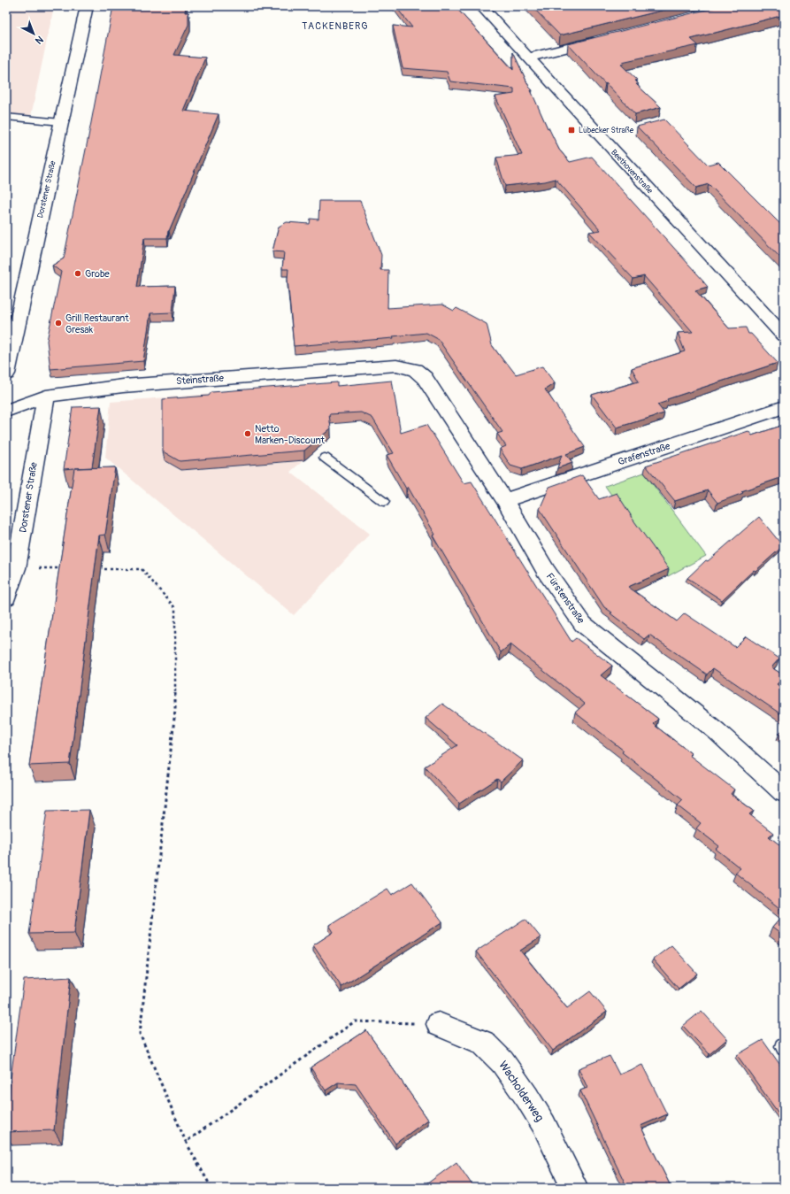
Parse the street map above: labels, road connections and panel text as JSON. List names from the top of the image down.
{
  "streets": {
    "street": [
      "Beethovenstraße",
      "Dorstener Straße",
      "Steinstraße",
      "Grafenstraße",
      "Fürstenstraße",
      "Wacholderweg"
    ]
  },
  "crossings": [
    ["Dorstener Straße", "Steinstraße"],
    ["Steinstraße", "Fürstenstraße"],
    ["Grafenstraße", "Fürstenstraße"]
  ],
  "districts": ["TACKENBERG"],
  "places": {
    "transit": ["Lübecker Straße"],
    "other": ["Grobe", "Grill Restaurant Gresak", "Netto Marken-Discount"]
  },
  "north": "bottom right"
}
